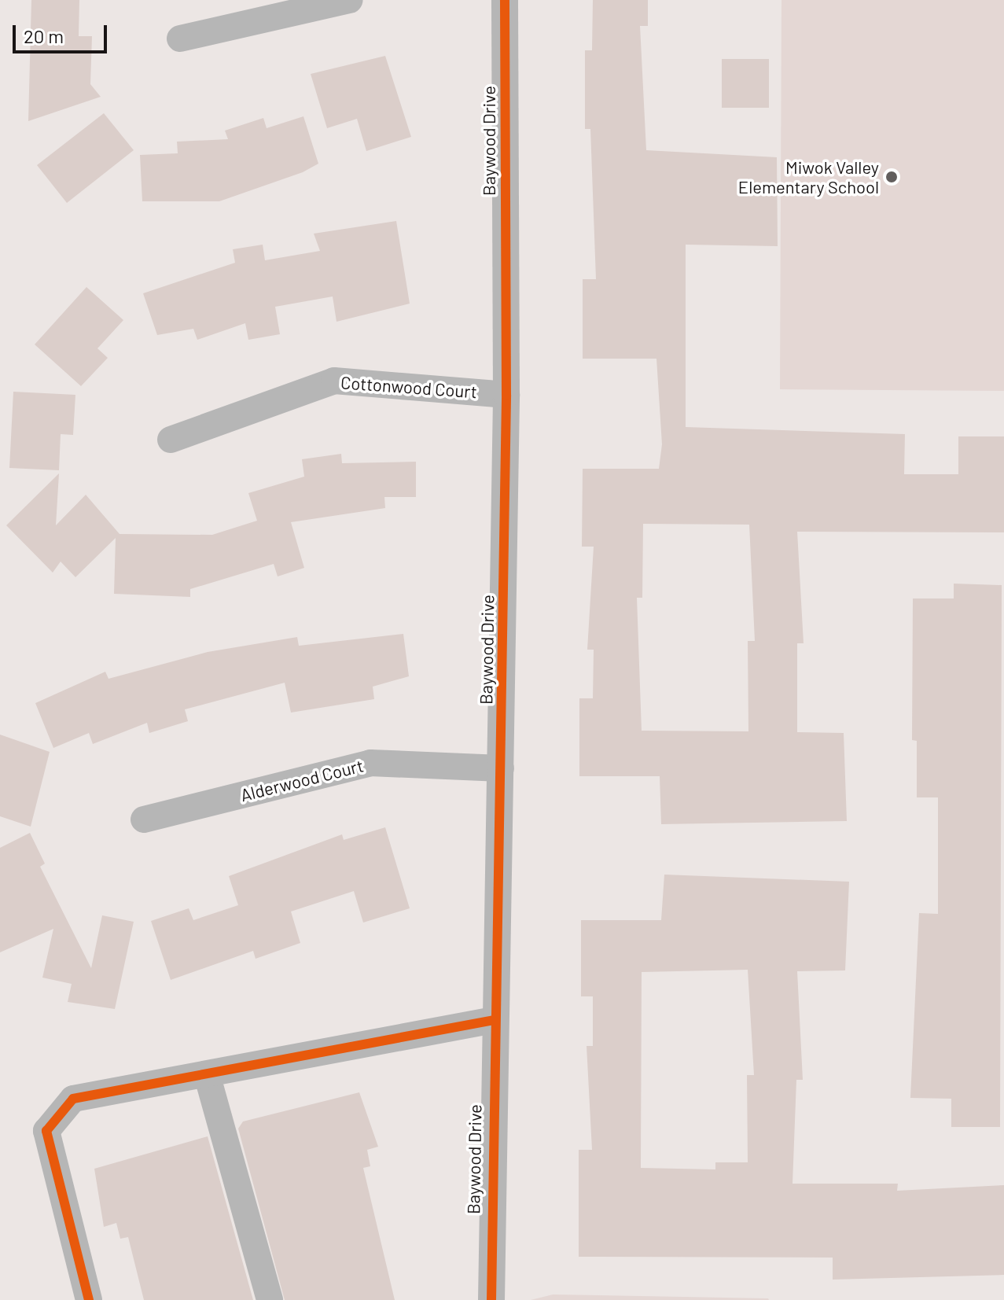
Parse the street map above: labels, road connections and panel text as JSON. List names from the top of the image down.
{
  "streets": {
    "street": ["Baywood Drive", "Cottonwood Court", "Alderwood Court"]
  },
  "crossings": [
    ["Baywood Drive", "Cottonwood Court"],
    ["Baywood Drive", "Alderwood Court"]
  ],
  "places": ["Miwok Valley Elementary School"],
  "scale_bar": "20 m"
}
